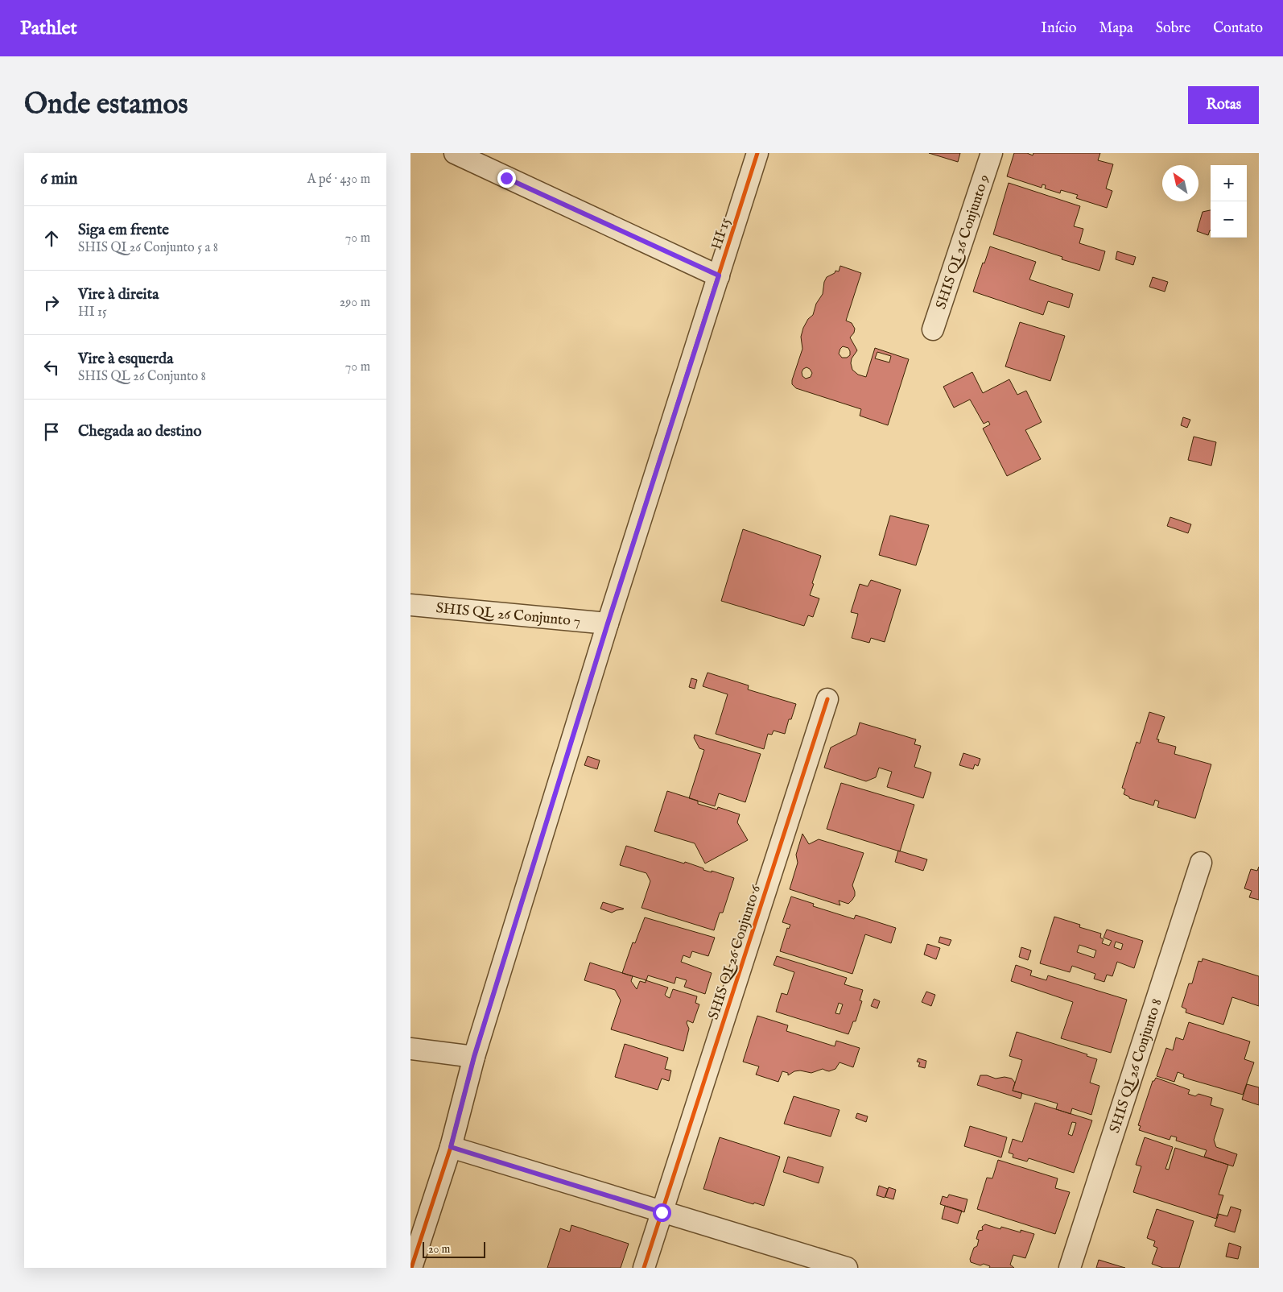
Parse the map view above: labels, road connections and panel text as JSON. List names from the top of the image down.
{
  "streets": {
    "street": [
      "HI 15",
      "SHIS QI 26 Conjunto 9",
      "SHIS QL 26 Conjunto 7",
      "SHIS QI 26 Conjunto 6",
      "SHIS QI 26 Conjunto 8"
    ]
  },
  "crossings": [
    ["HI 15", "SHIS QL 26 Conjunto 7"]
  ],
  "scale_bar": "20 m",
  "north": "top left",
  "page": {
    "header": "Pathlet",
    "nav": [
      "Início",
      "Mapa",
      "Sobre",
      "Contato"
    ],
    "buttons": "Rotas",
    "title": "Onde estamos",
    "heading": ["6 min", "A pé · 430 m"],
    "map_buttons": ["+", "−"],
    "list": [
      ["Siga em frente", "SHIS QI 26 Conjunto 5 a 8", "70 m"],
      ["Vire à direita", "HI 15", "290 m"],
      ["Vire à esquerda", "SHIS QL 26 Conjunto 8", "70 m"],
      "Chegada ao destino"
    ],
    "scale": "20 m"
  }
}
